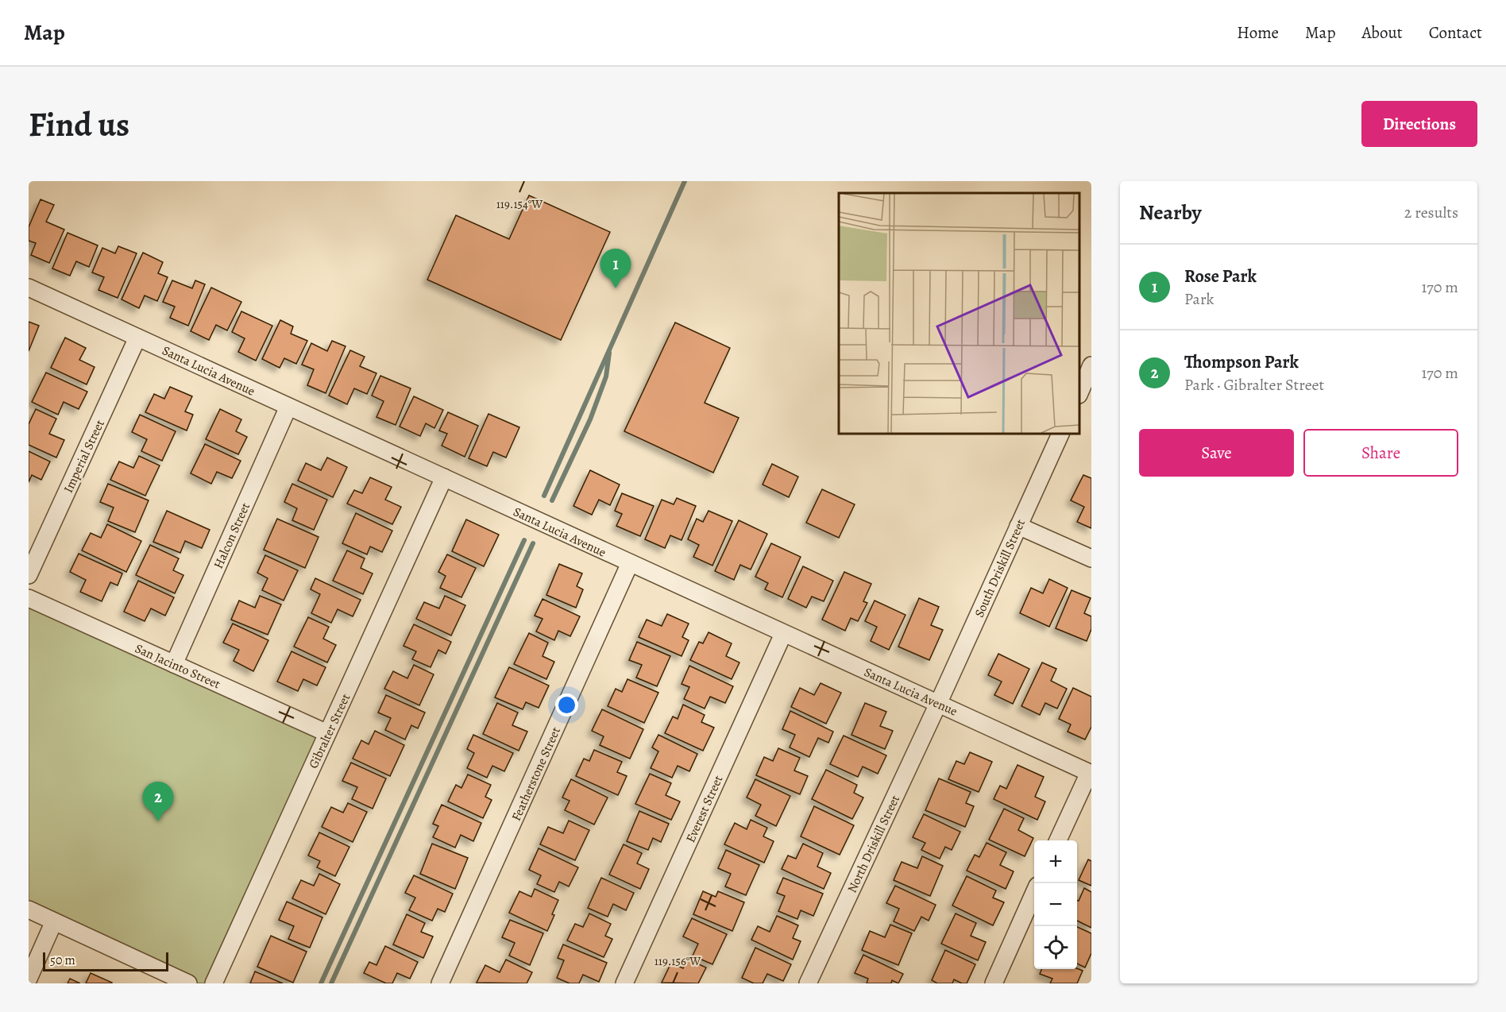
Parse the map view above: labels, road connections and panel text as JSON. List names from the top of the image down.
{
  "streets": {
    "street": [
      "Santa Lucia Avenue",
      "Imperial Street",
      "Halcon Street",
      "South Driskill Street",
      "San Jacinto Street",
      "Gibralter Street",
      "Featherstone Street",
      "Everest Street",
      "North Driskill Street"
    ]
  },
  "crossings": [
    ["Santa Lucia Avenue", "Imperial Street"],
    ["Santa Lucia Avenue", "Halcon Street"],
    ["Santa Lucia Avenue", "South Driskill Street"],
    ["Santa Lucia Avenue", "Gibralter Street"],
    ["Santa Lucia Avenue", "Featherstone Street"],
    ["Santa Lucia Avenue", "Everest Street"],
    ["Santa Lucia Avenue", "North Driskill Street"],
    ["Halcon Street", "San Jacinto Street"],
    ["South Driskill Street", "North Driskill Street"],
    ["San Jacinto Street", "Gibralter Street"]
  ],
  "scale_bar": "50 m",
  "page": {
    "header": "Map",
    "nav": [
      "Home",
      "Map",
      "About",
      "Contact"
    ],
    "buttons": [
      "Directions",
      ["Save", "Share"]
    ],
    "title": "Find us",
    "heading": ["Nearby", "2 results"],
    "list": [
      {
        "mark": "1",
        "name": "Rose Park",
        "note": "Park",
        "value": "170 m"
      },
      {
        "mark": "2",
        "name": "Thompson Park",
        "note": "Park · Gibralter Street",
        "value": "170 m"
      }
    ],
    "pins": ["1", "2"],
    "map_buttons": ["+", "−"],
    "scale": "50 m"
  },
  "coordinates": ["119.154°W", "119.156°W"]
}
